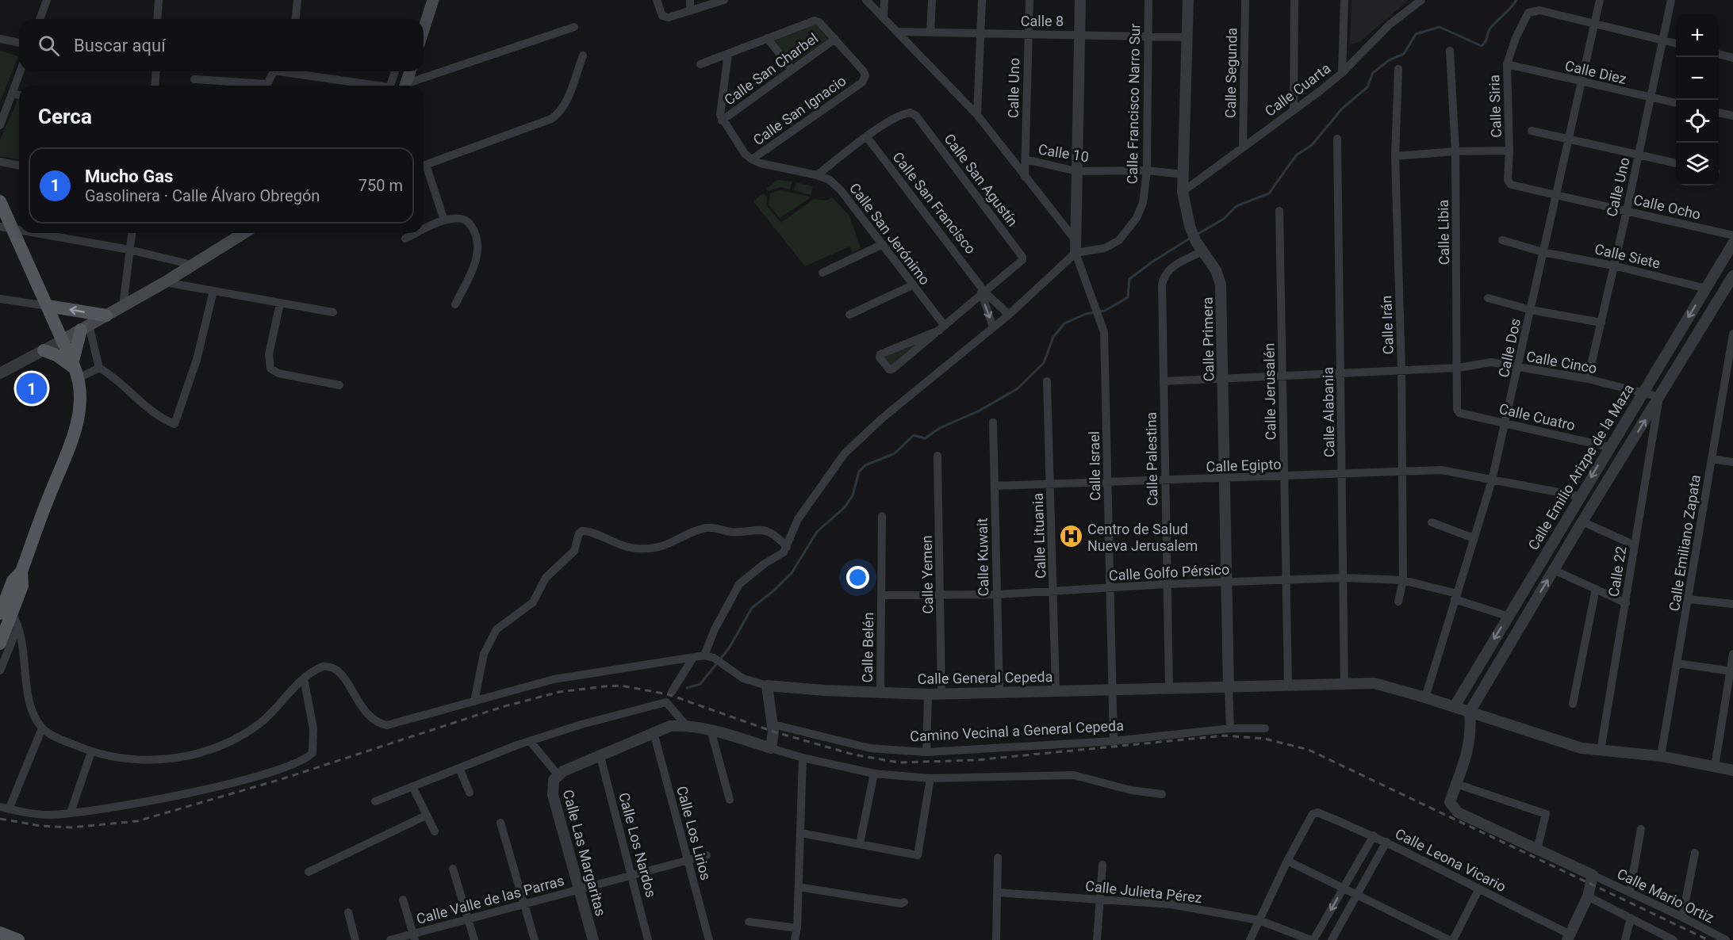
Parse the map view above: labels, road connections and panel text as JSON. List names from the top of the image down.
{
  "streets": {
    "street": [
      "Calle 8",
      "Calle San Charbel",
      "Calle Diez",
      "Calle Segunda",
      "Calle Uno",
      "Calle Cuarta",
      "Calle Francisco Narro Sur",
      "Calle Siria",
      "Calle San Ignacio",
      "Calle 10",
      "Calle San Agustín",
      "Calle San Francisco",
      "Calle Ocho",
      "Calle Libia",
      "Calle San Jerónimo",
      "Calle Siete",
      "Calle Irán",
      "Calle Primera",
      "Calle Dos",
      "Calle Cinco",
      "Calle Jerusalén",
      "Calle Alabania",
      "Calle Cuatro",
      "Calle Palestina",
      "Calle Egipto",
      "Calle Israel",
      "Calle Emilio Arizpe de la Maza",
      "Calle Lituania",
      "Calle Emiliano Zapata",
      "Calle Kuwait",
      "Calle 22",
      "Calle Golfo Pérsico",
      "Calle Yemen",
      "Calle Belén",
      "Calle General Cepeda",
      "Camino Vecinal a General Cepeda",
      "Calle Los Lirios",
      "Calle Los Nardos",
      "Calle Las Margaritas",
      "Calle Leona Vicario",
      "Calle Julieta Pérez",
      "Calle Mario Ortiz",
      "Calle Valle de las Parras"
    ]
  },
  "crossings": [
    ["Calle 8", "Calle Uno"],
    ["Calle 8", "Calle Francisco Narro Sur"],
    ["Calle 8", "Calle Primera"],
    ["Calle San Charbel", "Calle San Ignacio"],
    ["Calle Diez", "Calle Uno"],
    ["Calle Diez", "Calle Siria"],
    ["Calle Diez", "Calle Dos"],
    ["Calle Segunda", "Calle Cuarta"],
    ["Calle Uno", "Calle 10"],
    ["Calle Uno", "Calle Ocho"],
    ["Calle Uno", "Calle Siete"],
    ["Calle Uno", "Calle Cinco"],
    ["Calle Cuarta", "Calle Primera"],
    ["Calle Francisco Narro Sur", "Calle 10"],
    ["Calle Francisco Narro Sur", "Calle Israel"],
    ["Calle Siria", "Calle Ocho"],
    ["Calle Siria", "Calle Dos"],
    ["Calle San Ignacio", "Calle San Jerónimo"],
    ["Calle 10", "Calle Primera"],
    ["Calle San Agustín", "Calle San Francisco"],
    ["Calle Ocho", "Calle Dos"],
    ["Calle Libia", "Calle Cinco"],
    ["Calle Libia", "Calle Cuatro"],
    ["Calle Siete", "Calle Dos"],
    ["Calle Siete", "Calle Emilio Arizpe de la Maza"],
    ["Calle Irán", "Calle Cinco"],
    ["Calle Irán", "Calle Egipto"],
    ["Calle Irán", "Calle Golfo Pérsico"],
    ["Calle Primera", "Calle Cinco"],
    ["Calle Primera", "Calle Palestina"],
    ["Calle Primera", "Calle Egipto"],
    ["Calle Primera", "Calle Golfo Pérsico"],
    ["Calle Primera", "Calle General Cepeda"],
    ["Calle Dos", "Calle Cinco"],
    ["Calle Dos", "Calle Cuatro"],
    ["Calle Dos", "Calle Egipto"],
    ["Calle Dos", "Calle Golfo Pérsico"],
    ["Calle Dos", "Calle General Cepeda"],
    ["Calle Cinco", "Calle Jerusalén"],
    ["Calle Cinco", "Calle Alabania"],
    ["Calle Cinco", "Calle Palestina"],
    ["Calle Cinco", "Calle Emilio Arizpe de la Maza"],
    ["Calle Cinco", "Calle 22"],
    ["Calle Jerusalén", "Calle Egipto"],
    ["Calle Jerusalén", "Calle Golfo Pérsico"],
    ["Calle Jerusalén", "Calle General Cepeda"],
    ["Calle Alabania", "Calle Egipto"],
    ["Calle Alabania", "Calle Golfo Pérsico"],
    ["Calle Alabania", "Calle General Cepeda"],
    ["Calle Cuatro", "Calle Emilio Arizpe de la Maza"],
    ["Calle Palestina", "Calle Egipto"],
    ["Calle Palestina", "Calle Golfo Pérsico"],
    ["Calle Palestina", "Calle General Cepeda"],
    ["Calle Egipto", "Calle Israel"],
    ["Calle Egipto", "Calle Emilio Arizpe de la Maza"],
    ["Calle Egipto", "Calle Lituania"],
    ["Calle Egipto", "Calle Kuwait"],
    ["Calle Israel", "Calle Golfo Pérsico"],
    ["Calle Israel", "Calle General Cepeda"],
    ["Calle Israel", "Camino Vecinal a General Cepeda"],
    ["Calle Emilio Arizpe de la Maza", "Calle 22"],
    ["Calle Emilio Arizpe de la Maza", "Calle Golfo Pérsico"],
    ["Calle Lituania", "Calle Golfo Pérsico"],
    ["Calle Lituania", "Calle General Cepeda"],
    ["Calle Kuwait", "Calle Golfo Pérsico"],
    ["Calle Kuwait", "Calle General Cepeda"],
    ["Calle Golfo Pérsico", "Calle Yemen"],
    ["Calle Golfo Pérsico", "Calle Belén"],
    ["Calle Yemen", "Calle General Cepeda"],
    ["Calle Belén", "Calle General Cepeda"],
    ["Calle Los Lirios", "Calle Valle de las Parras"],
    ["Calle Los Nardos", "Calle Valle de las Parras"],
    ["Calle Las Margaritas", "Calle Valle de las Parras"]
  ],
  "places": {
    "hospital": ["Centro de Salud Nueva Jerusalem"]
  },
  "page": {
    "map_buttons": ["+", "−"],
    "search": "Buscar aquí",
    "heading": "Cerca",
    "list": [
      {
        "mark": "1",
        "name": "Mucho Gas",
        "note": "Gasolinera · Calle Álvaro Obregón",
        "value": "750 m"
      }
    ],
    "pins": "1"
  }
}
